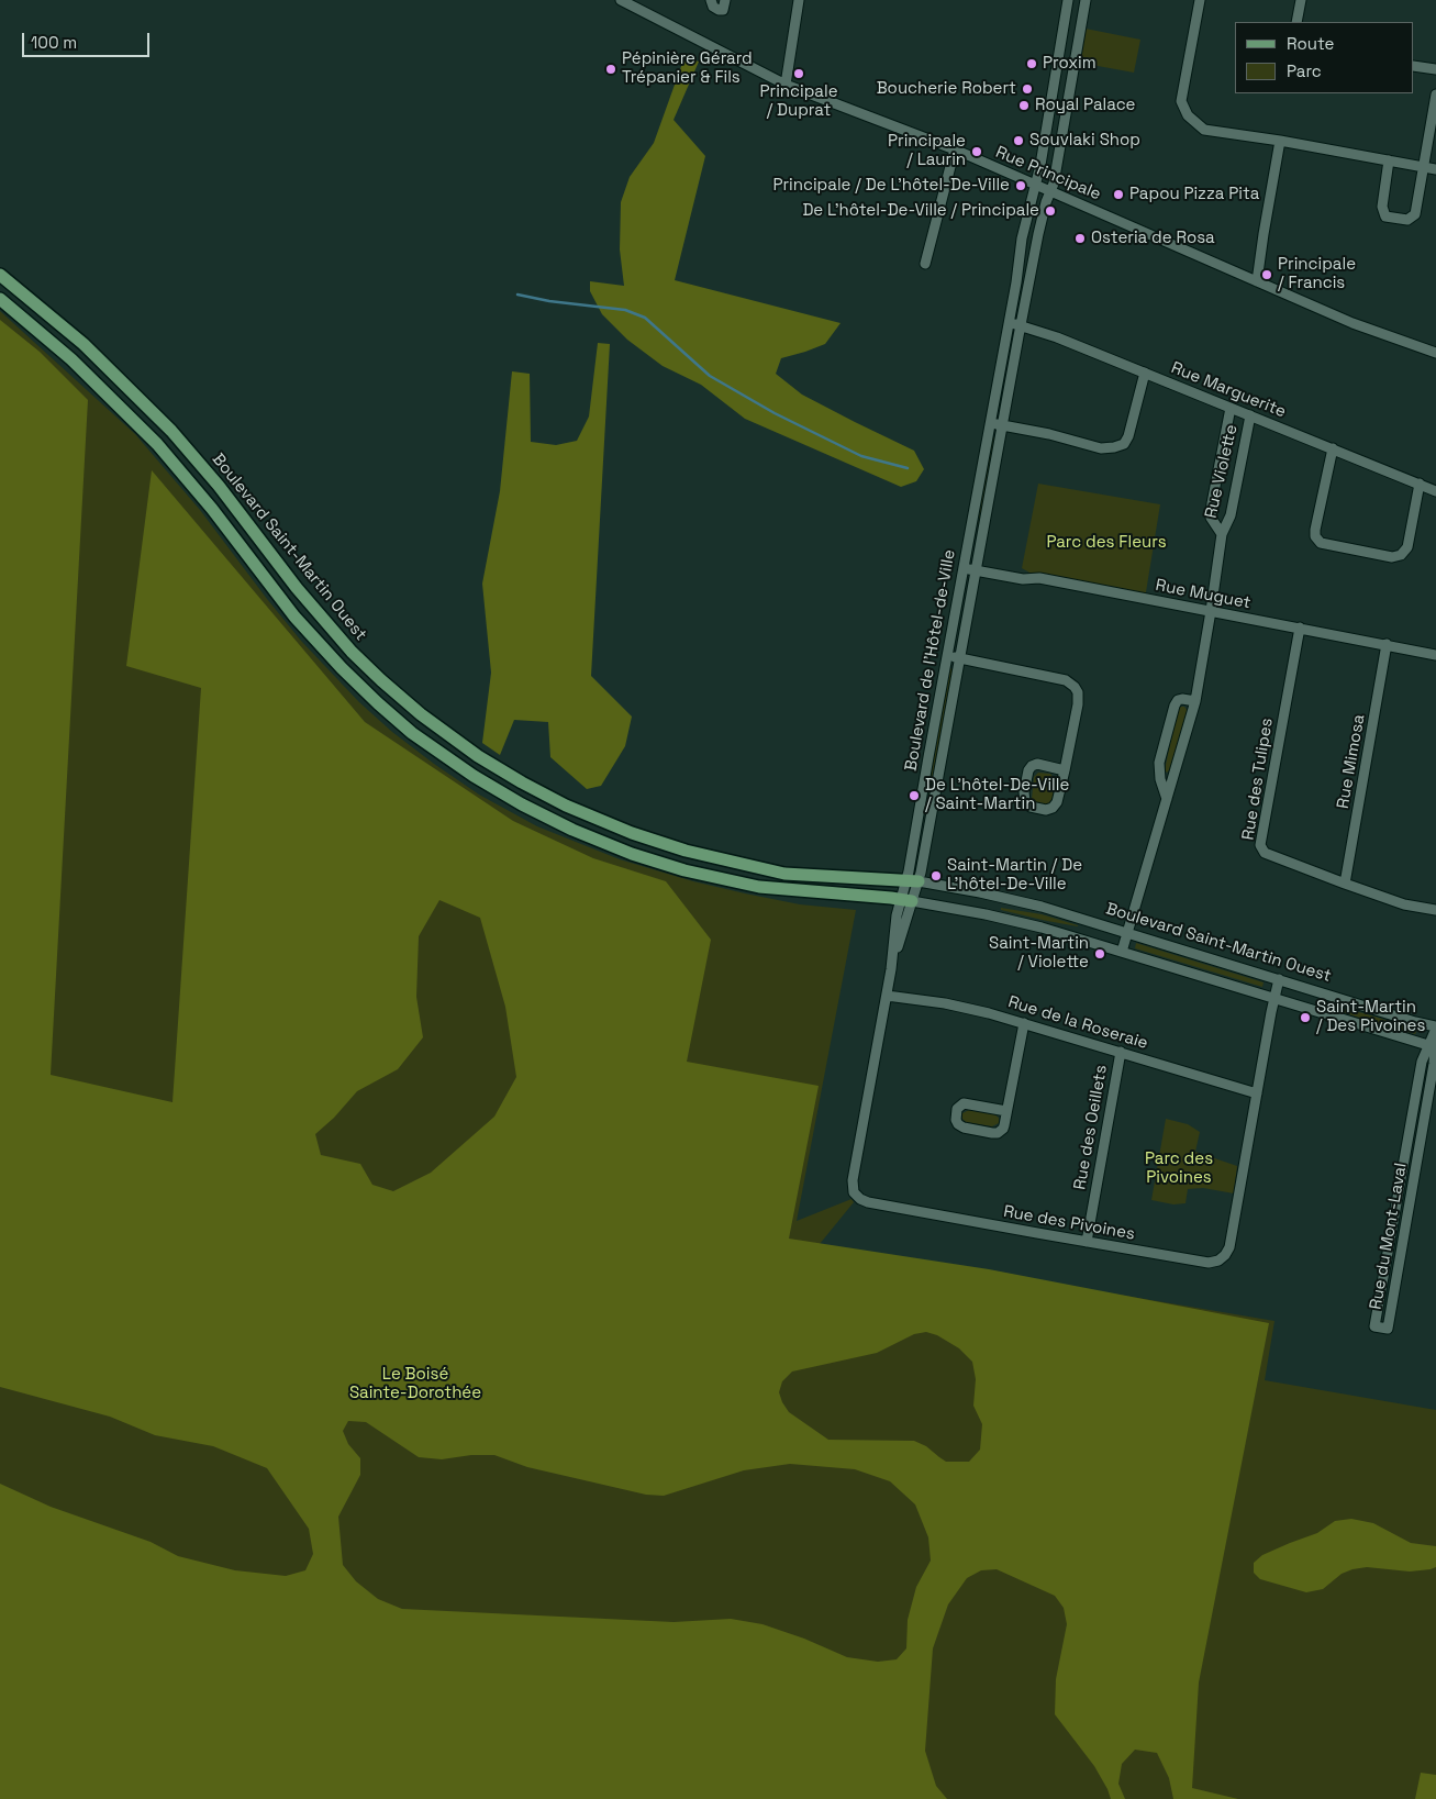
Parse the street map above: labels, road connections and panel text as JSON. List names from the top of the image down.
{
  "streets": {
    "main road": ["Boulevard Saint-Martin Ouest"],
    "street": [
      "Rue Principale",
      "Rue Marguerite",
      "Rue Violette",
      "Rue Muguet",
      "Boulevard de l'Hôtel-de-Ville",
      "Rue Mimosa",
      "Rue des Tulipes",
      "Rue de la Roseraie",
      "Rue des Oeillets",
      "Rue des Pivoines",
      "Rue du Mont-Laval"
    ]
  },
  "crossings": [
    ["Rue Principale", "Boulevard de l'Hôtel-de-Ville"],
    ["Rue Marguerite", "Rue Violette"],
    ["Rue Marguerite", "Boulevard de l'Hôtel-de-Ville"],
    ["Rue Violette", "Boulevard Saint-Martin Ouest"],
    ["Rue Violette", "Rue Muguet"],
    ["Boulevard Saint-Martin Ouest", "Boulevard de l'Hôtel-de-Ville"],
    ["Boulevard Saint-Martin Ouest", "Rue des Pivoines"],
    ["Rue Muguet", "Boulevard de l'Hôtel-de-Ville"],
    ["Rue Muguet", "Rue Mimosa"],
    ["Rue Muguet", "Rue des Tulipes"],
    ["Boulevard de l'Hôtel-de-Ville", "Rue des Pivoines"],
    ["Rue Mimosa", "Rue des Tulipes"],
    ["Rue de la Roseraie", "Rue des Oeillets"],
    ["Rue de la Roseraie", "Rue des Pivoines"],
    ["Rue des Oeillets", "Rue des Pivoines"]
  ],
  "parks": ["Parc des Fleurs", "Parc des Pivoines", "Le Boisé Sainte-Dorothée"],
  "places": [
    "Proxim",
    "Pépinière Gérard Trépanier & Fils",
    "Principale / Duprat",
    "Boucherie Robert",
    "Royal Palace",
    "Souvlaki Shop",
    "Principale / Laurin",
    "Principale / De L'hôtel-De-Ville",
    "Papou Pizza Pita",
    "De L'hôtel-De-Ville / Principale",
    "Osteria de Rosa",
    "Principale / Francis",
    "De L'hôtel-De-Ville / Saint-Martin",
    "Saint-Martin / De L'hôtel-De-Ville",
    "Saint-Martin / Violette",
    "Saint-Martin / Des Pivoines"
  ],
  "legend": ["Route", "Parc"],
  "scale_bar": "100 m"
}
